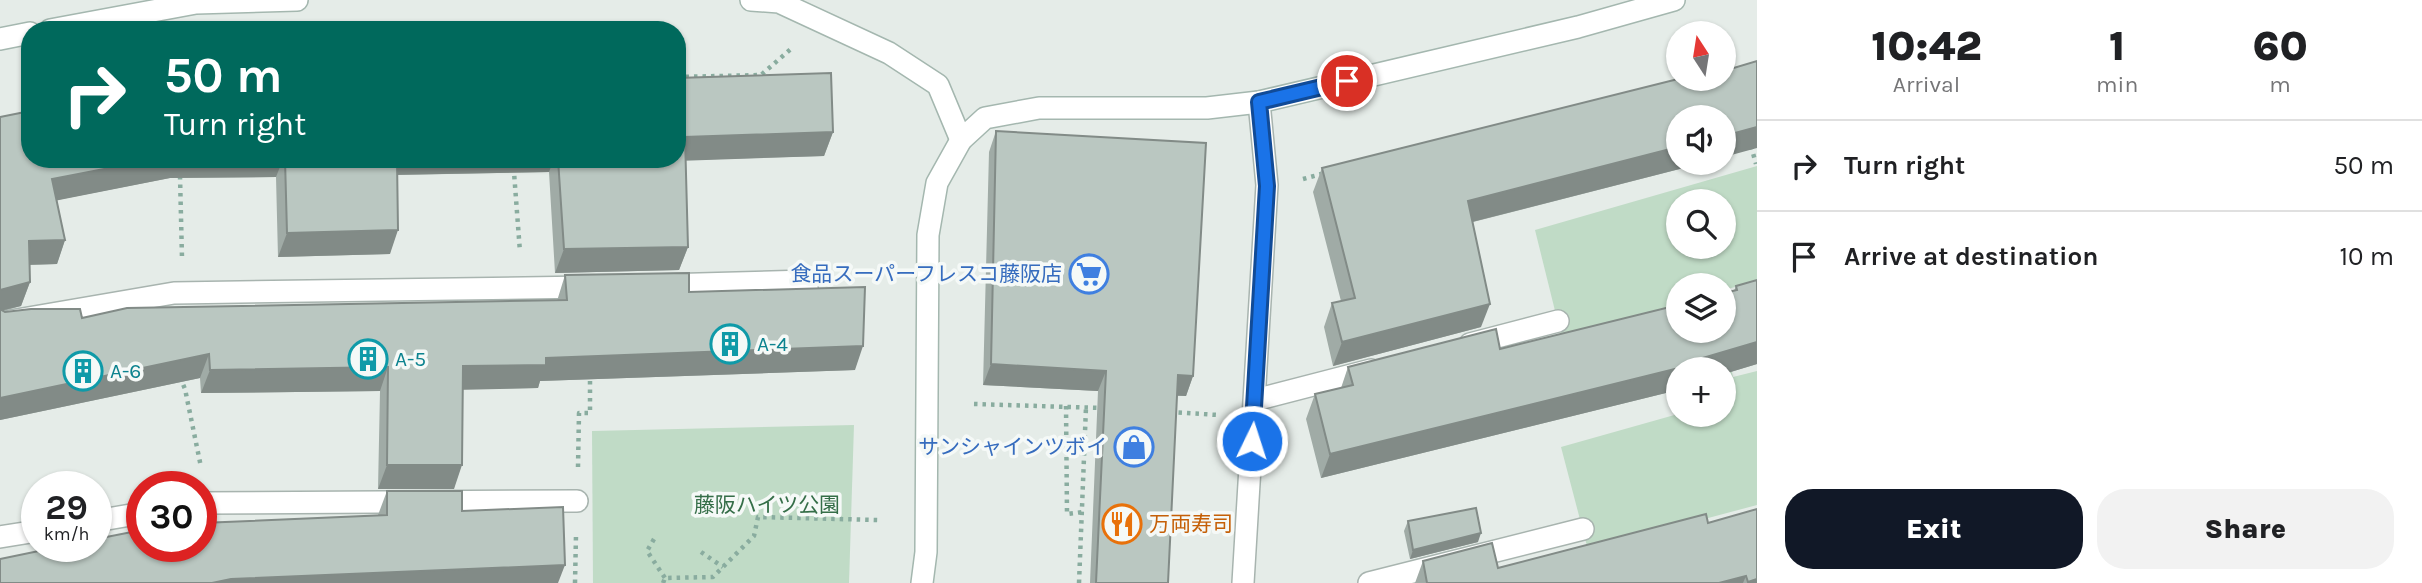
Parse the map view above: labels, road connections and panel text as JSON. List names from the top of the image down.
{
  "parks": ["藤阪ハイツ公園"],
  "places": {
    "supermarket": ["食品スーパーフレスコ藤阪店"],
    "building": ["A-4", "A-5", "A-6"],
    "shop": ["サンシャインツボイ"],
    "restaurant": ["万両寿司"]
  },
  "north": "top",
  "page": {
    "eta": [
      "10:42",
      "Arrival",
      "1",
      "min",
      "60",
      "m"
    ],
    "map_buttons": "+",
    "turn": ["50 m", "Turn right"],
    "list": [
      {
        "name": "Turn right",
        "value": "50 m"
      },
      {
        "name": "Arrive at destination",
        "value": "10 m"
      }
    ],
    "speed": "29 km/h",
    "limit": "30",
    "buttons": ["Exit", "Share"]
  }
}
